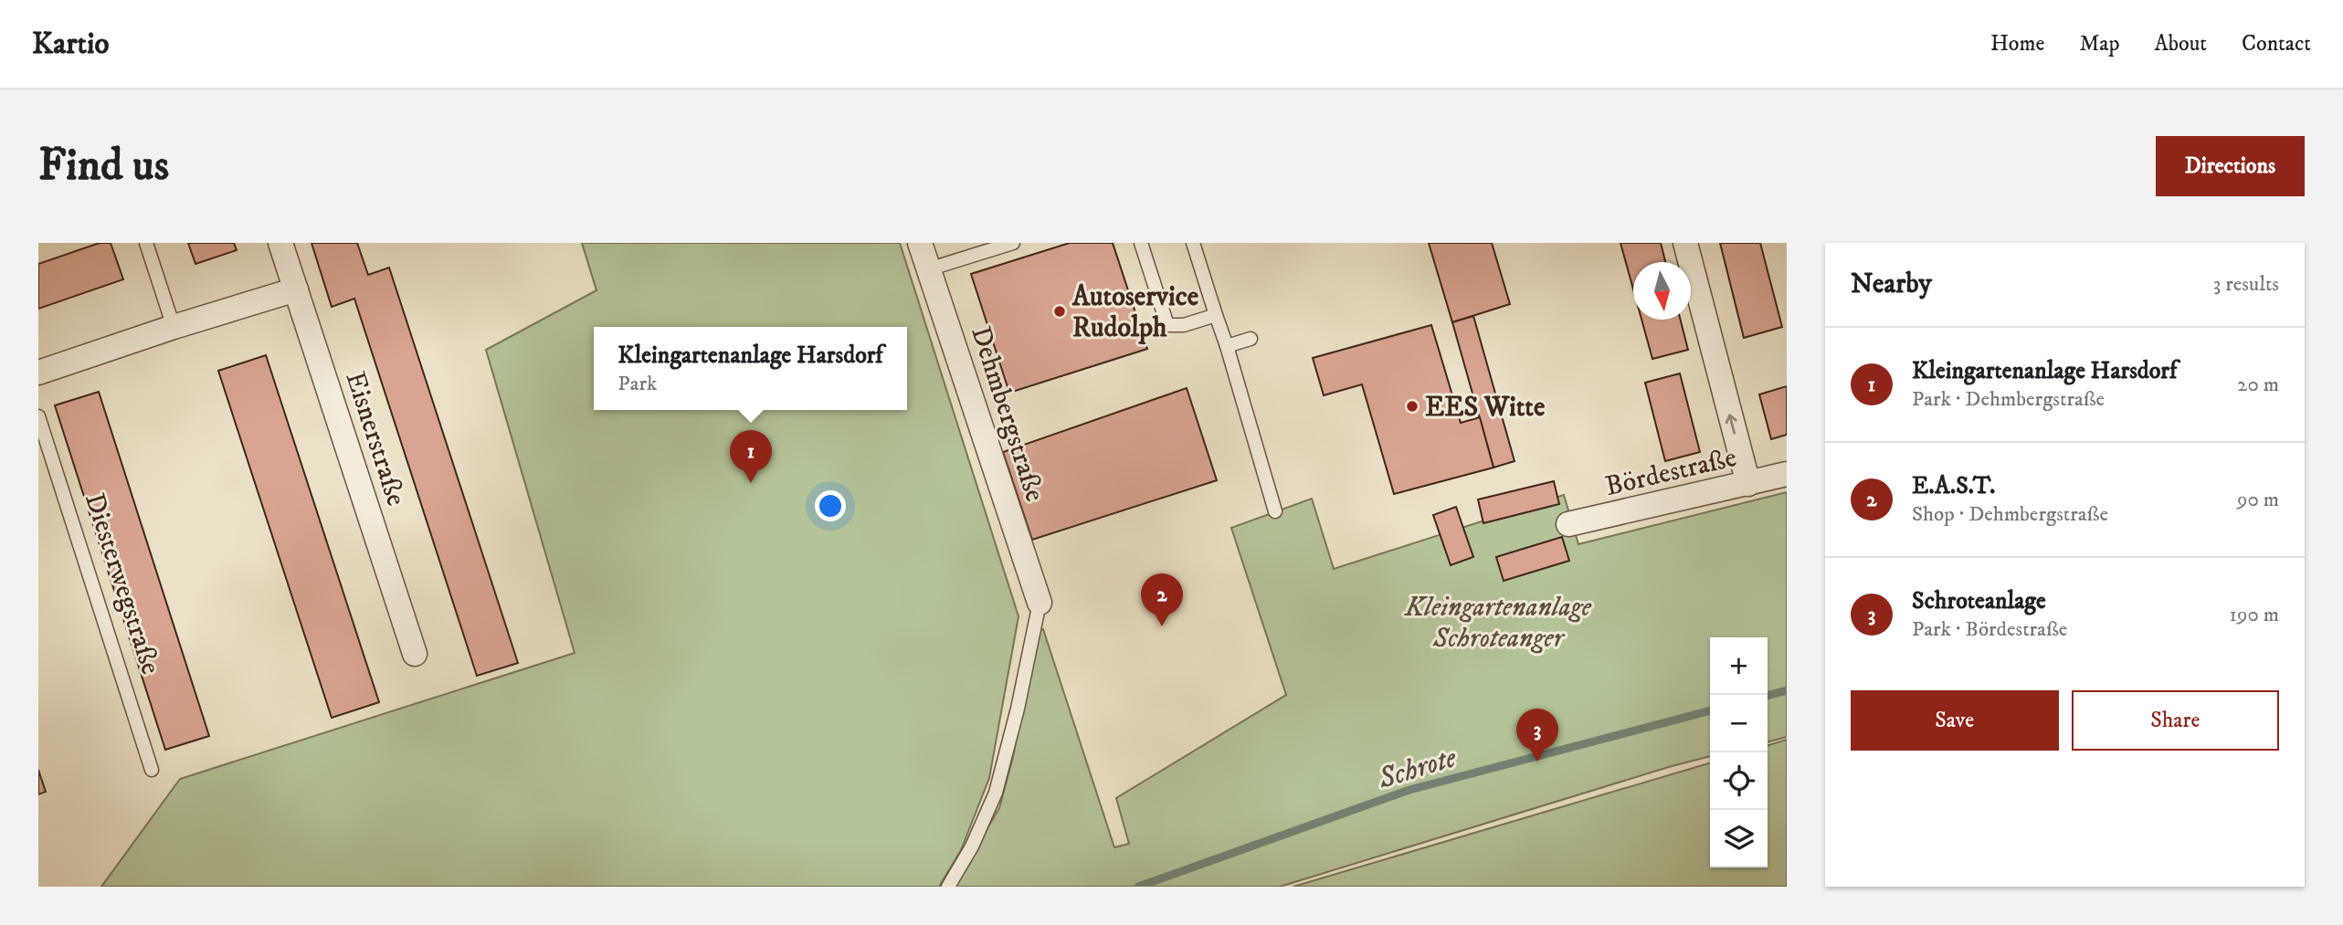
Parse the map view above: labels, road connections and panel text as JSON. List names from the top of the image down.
{
  "streets": {
    "street": ["Dehmbergstraße", "Eisnerstraße", "Bördestraße"],
    "lane": ["Diesterwegstraße"]
  },
  "water": ["Schrote"],
  "parks": ["Kleingartenanlage Schroteanger"],
  "places": ["Autoservice Rudolph", "EES Witte"],
  "north": "bottom",
  "page": {
    "header": "Kartio",
    "nav": [
      "Home",
      "Map",
      "About",
      "Contact"
    ],
    "buttons": [
      "Directions",
      ["Save", "Share"]
    ],
    "title": "Find us",
    "heading": ["Nearby", "3 results"],
    "list": [
      {
        "mark": "1",
        "name": "Kleingartenanlage Harsdorf",
        "note": "Park · Dehmbergstraße",
        "value": "20 m"
      },
      {
        "mark": "2",
        "name": "E.A.S.T.",
        "note": "Shop · Dehmbergstraße",
        "value": "90 m"
      },
      {
        "mark": "3",
        "name": "Schroteanlage",
        "note": "Park · Bördestraße",
        "value": "190 m"
      }
    ],
    "popup": ["Kleingartenanlage Harsdorf", "Park"],
    "pins": ["1", "2", "3"],
    "map_buttons": ["+", "−"]
  }
}
